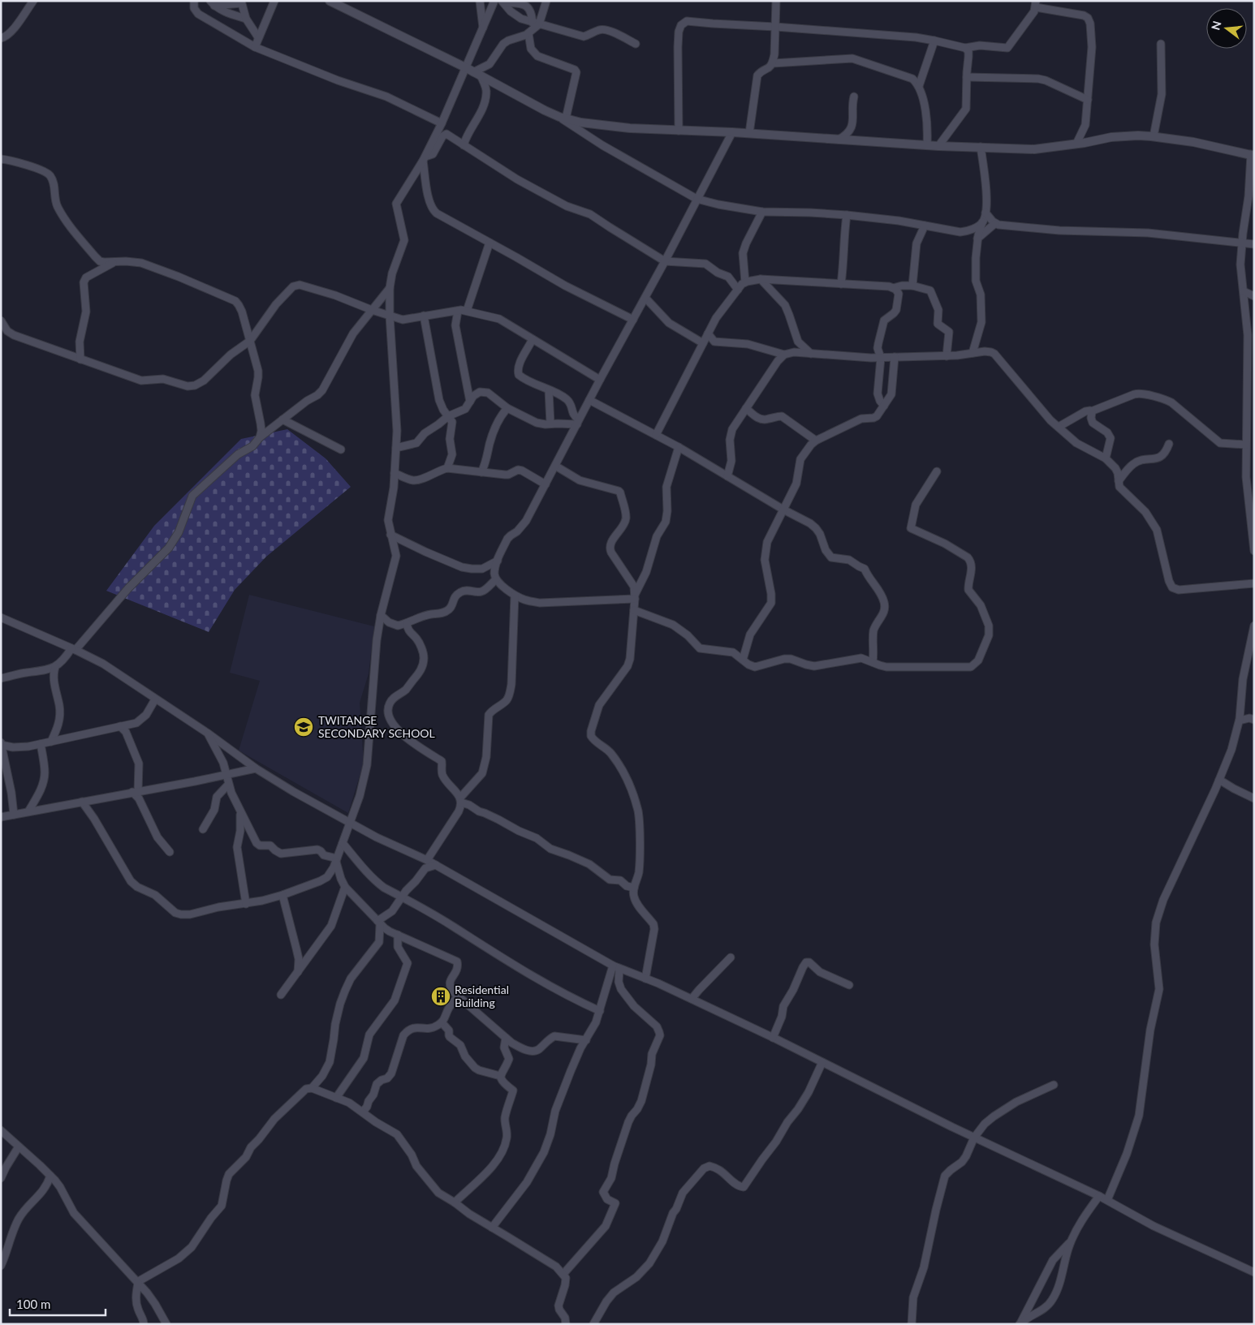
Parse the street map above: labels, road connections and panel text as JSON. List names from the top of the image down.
{
  "places": {
    "school or university": ["TWITANGE SECONDARY SCHOOL"],
    "building": ["Residential Building"]
  },
  "scale_bar": "100 m",
  "north": "left"
}
